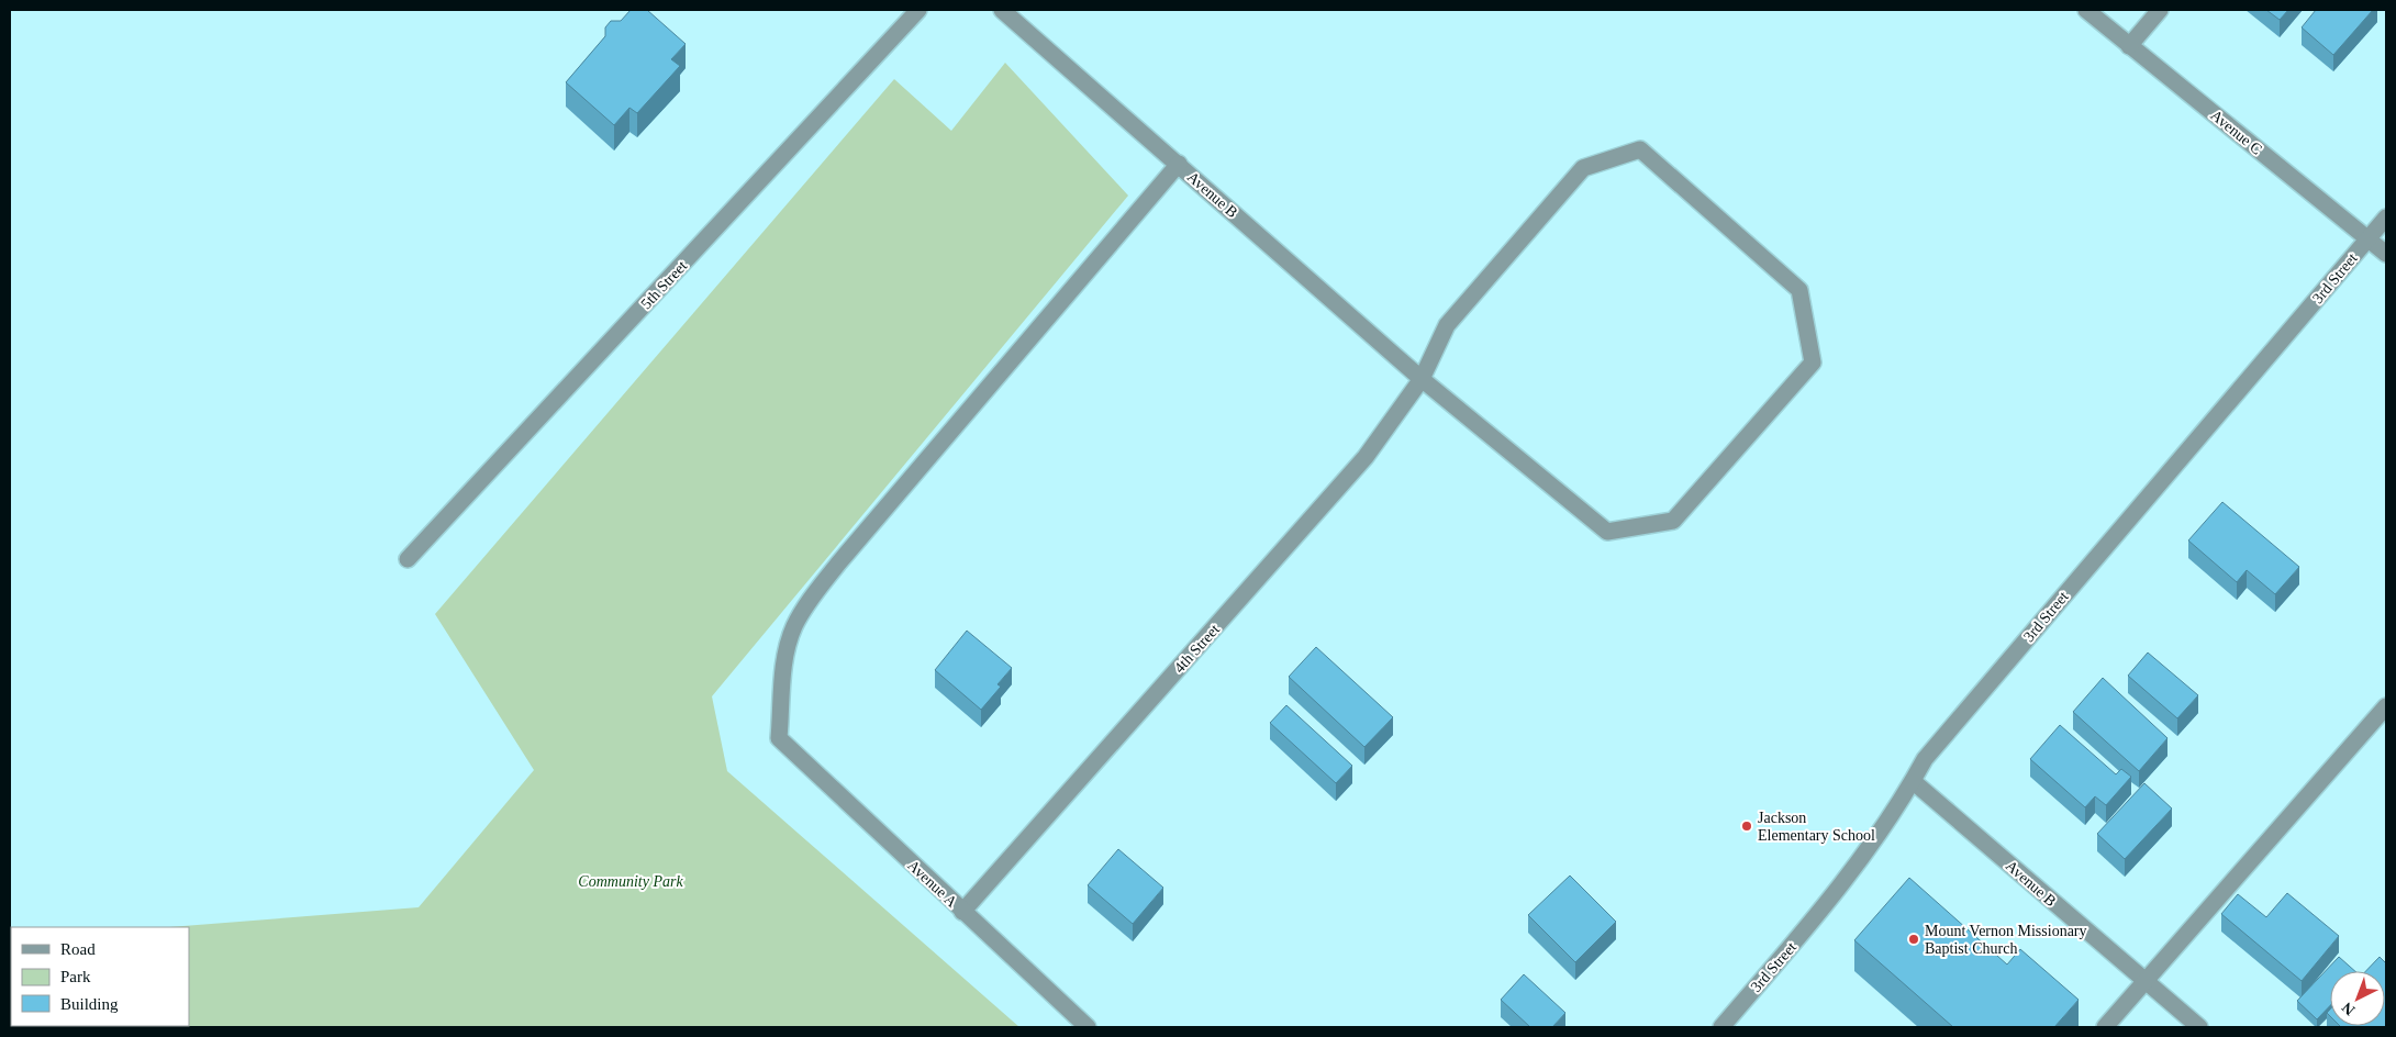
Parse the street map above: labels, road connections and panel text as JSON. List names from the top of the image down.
{
  "streets": {
    "street": [
      "Avenue C",
      "Avenue B",
      "3rd Street",
      "5th Street",
      "4th Street",
      "Avenue A"
    ]
  },
  "crossings": [
    ["Avenue C", "3rd Street"],
    ["Avenue B", "3rd Street"],
    ["Avenue B", "4th Street"],
    ["Avenue B", "Avenue A"],
    ["4th Street", "Avenue A"]
  ],
  "parks": ["Community Park"],
  "places": ["Jackson Elementary School", "Mount Vernon Missionary Baptist Church"],
  "legend": ["Road", "Park", "Building"],
  "north": "bottom left"
}
